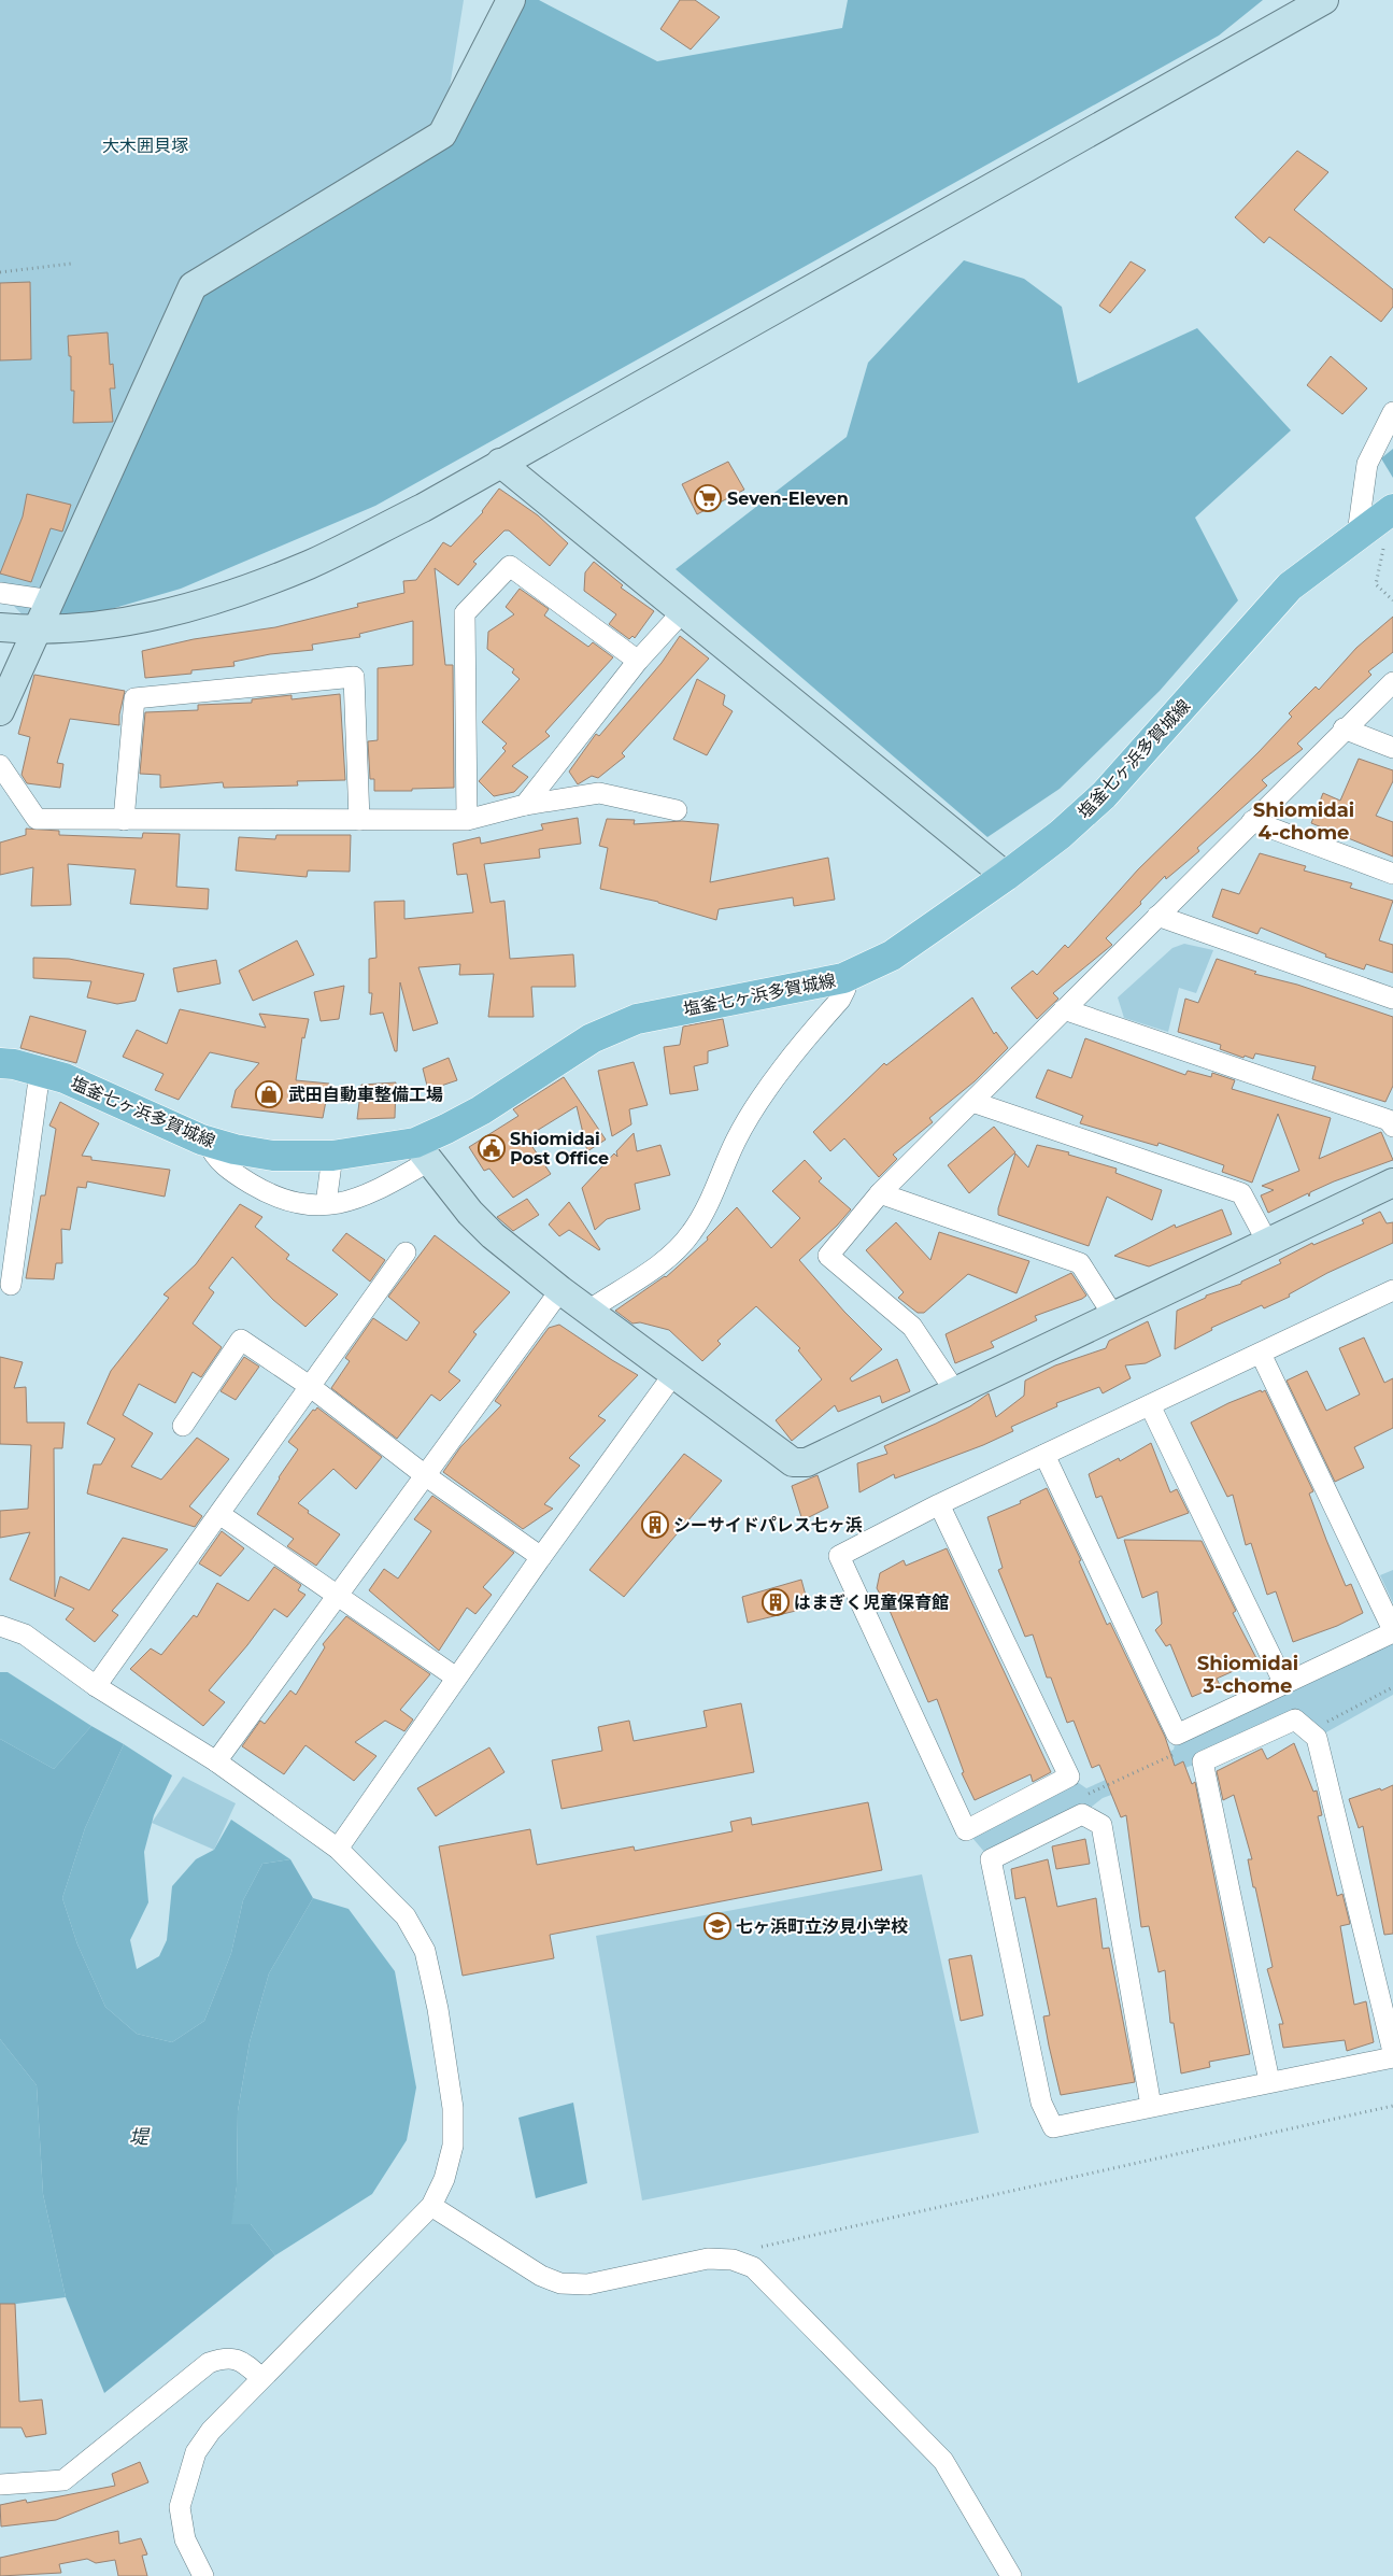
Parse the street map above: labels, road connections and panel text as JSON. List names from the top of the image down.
{
  "streets": {
    "main road": ["塩釜七ヶ浜多賀城線"]
  },
  "districts": ["Shiomidai 4-chome", "Shiomidai 3-chome"],
  "water": ["堤"],
  "parks": ["大木囲貝塚"],
  "places": {
    "supermarket": ["Seven-Eleven"],
    "shop": ["武田自動車整備工場"],
    "public building": ["Shiomidai Post Office"],
    "building": ["シーサイドパレス七ヶ浜", "はまぎく児童保育館"],
    "school or university": ["七ヶ浜町立汐見小学校"]
  }
}
